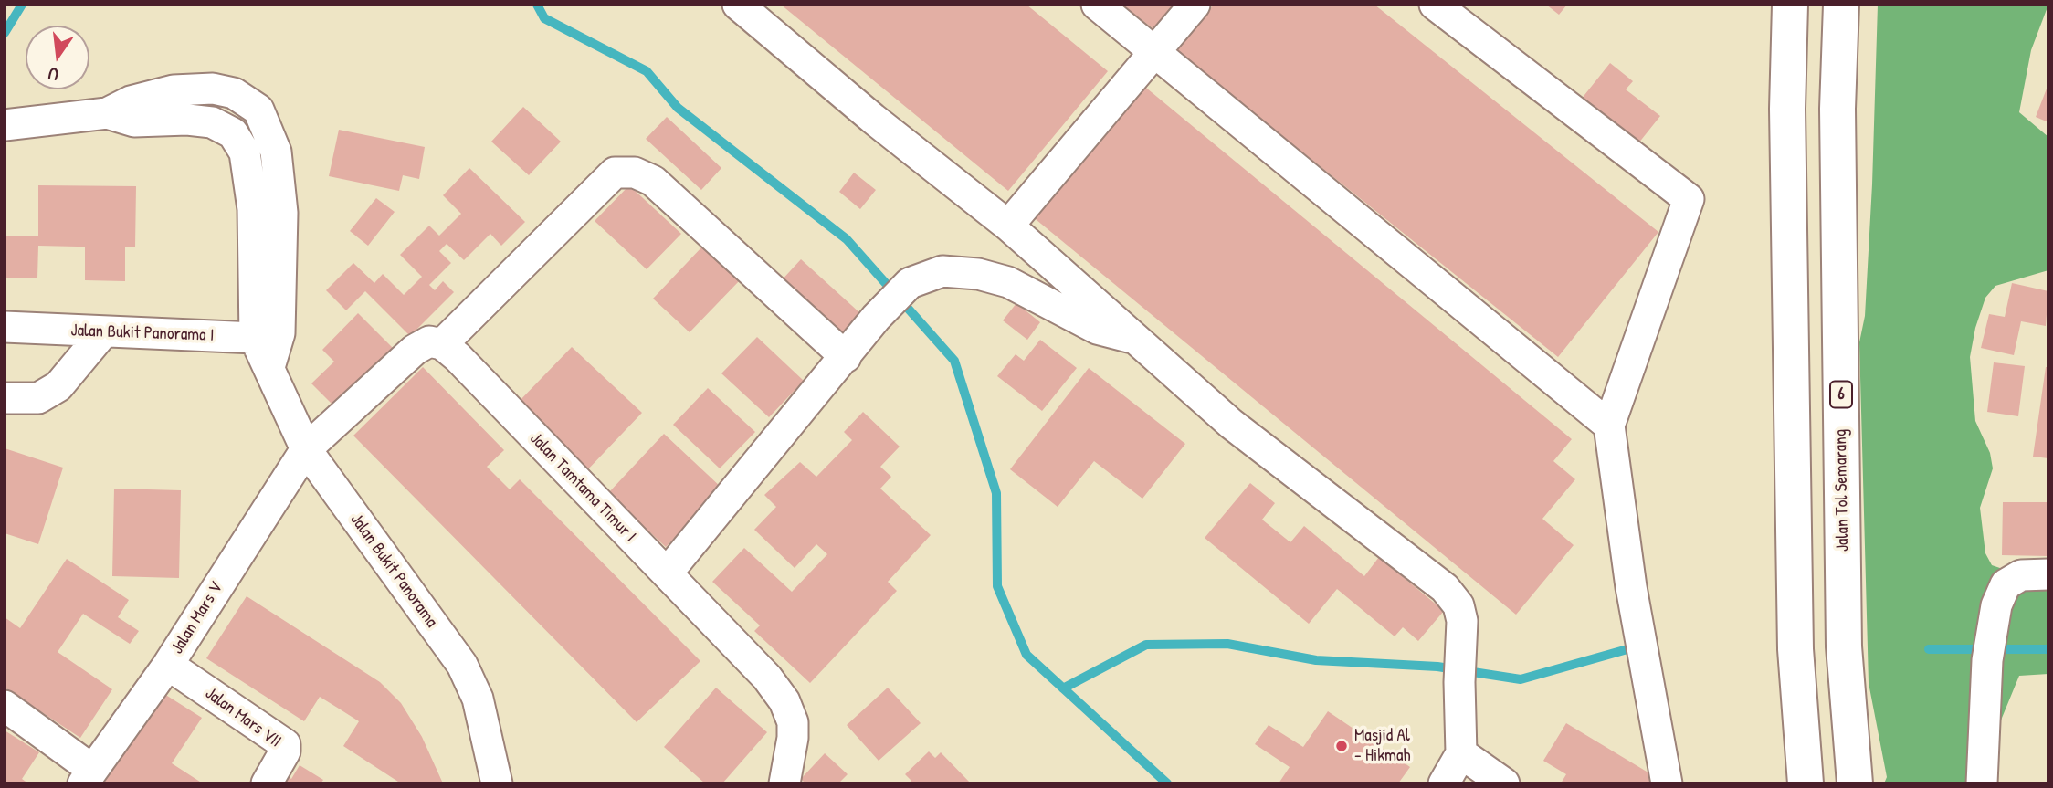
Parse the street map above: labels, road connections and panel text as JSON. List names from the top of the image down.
{
  "streets": {
    "highway": ["6", "Jalan Tol Semarang"],
    "street": [
      "Jalan Bukit Panorama I",
      "Jalan Tamtama Timur I",
      "Jalan Bukit Panorama",
      "Jalan Mars V",
      "Jalan Mars VII"
    ]
  },
  "crossings": [
    ["Jalan Bukit Panorama I", "Jalan Bukit Panorama"],
    ["Jalan Bukit Panorama", "Jalan Mars V"],
    ["Jalan Mars V", "Jalan Mars VII"]
  ],
  "places": ["Masjid Al - Hikmah"],
  "north": "bottom"
}
